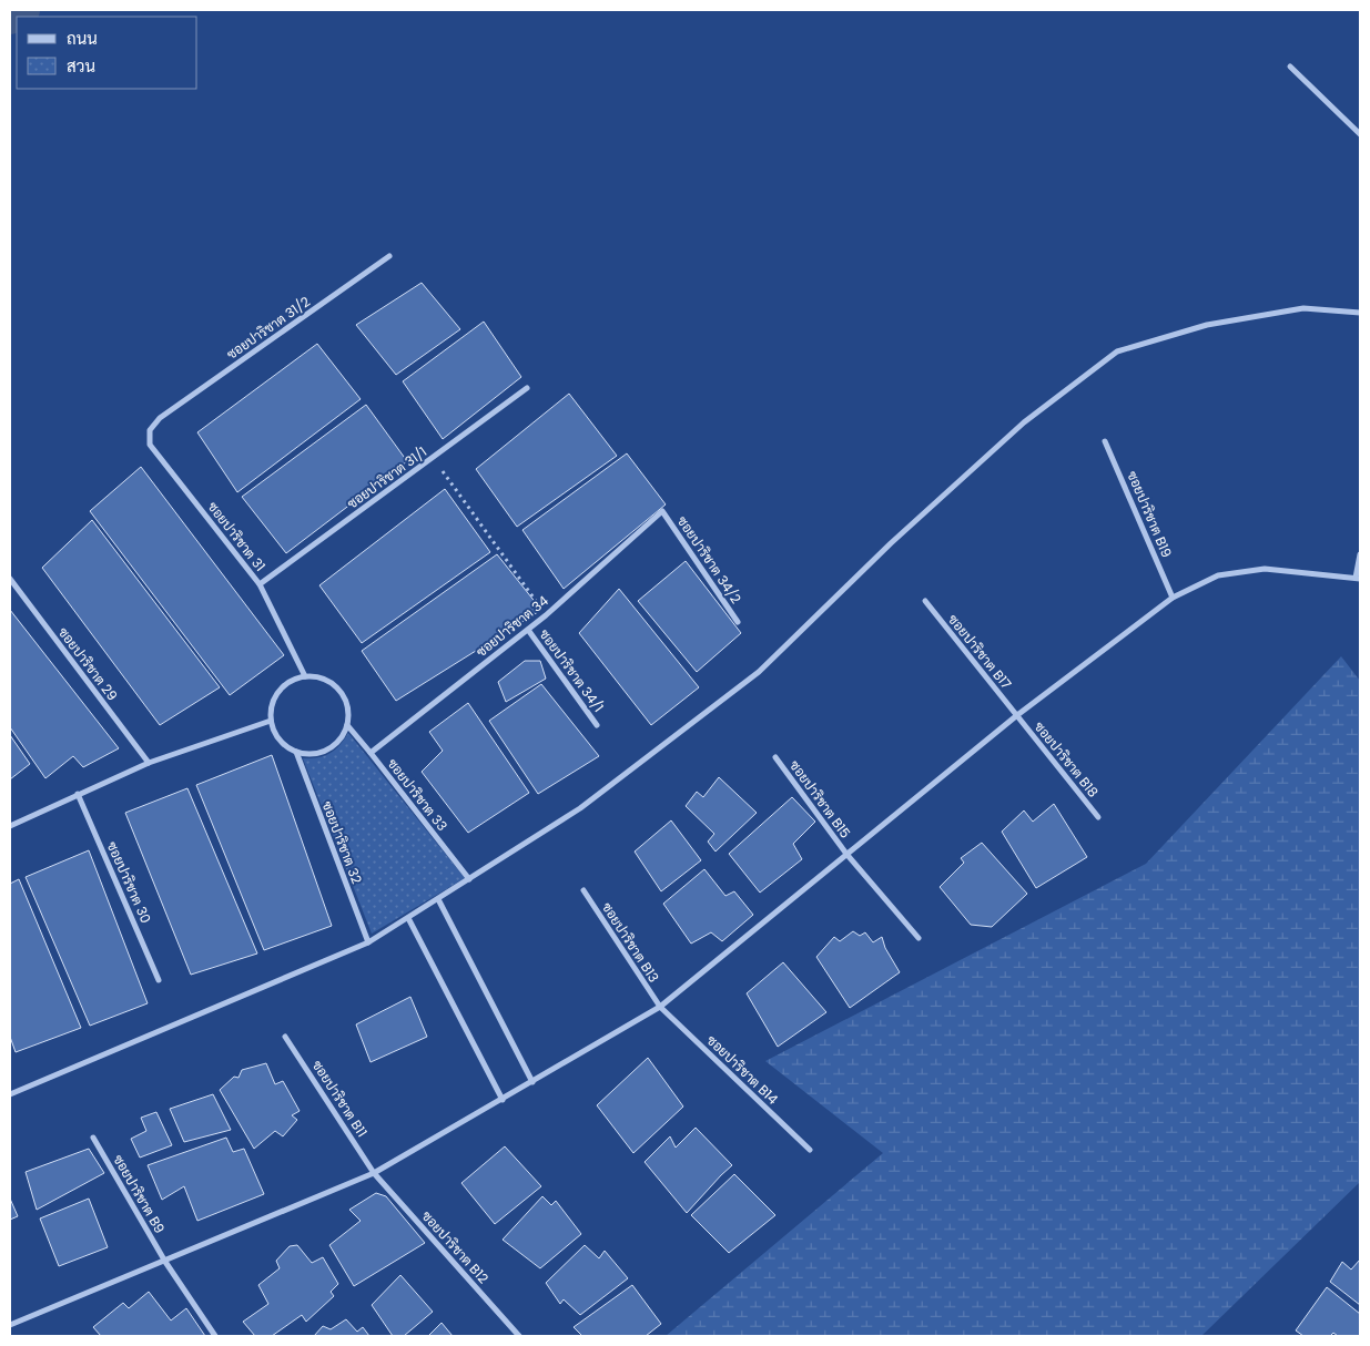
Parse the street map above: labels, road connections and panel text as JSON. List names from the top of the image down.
{
  "streets": {
    "street": [
      "ซอยปาริชาต 31/2",
      "ซอยปาริชาต 31/1",
      "ซอยปาริชาต B19",
      "ซอยปาริชาต 31",
      "ซอยปาริชาต 34/2",
      "ซอยปาริชาต 34",
      "ซอยปาริชาต B17",
      "ซอยปาริชาต 29",
      "ซอยปาริชาต 34/1",
      "ซอยปาริชาต B18",
      "ซอยปาริชาต 33",
      "ซอยปาริชาต B15",
      "ซอยปาริชาต 32",
      "ซอยปาริชาต 30",
      "ซอยปาริชาต B13",
      "ซอยปาริชาต B14",
      "ซอยปาริชาต B11",
      "ซอยปาริชาต B9",
      "ซอยปาริชาต B12"
    ]
  },
  "crossings": [
    ["ซอยปาริชาต 31/2", "ซอยปาริชาต 31"],
    ["ซอยปาริชาต 31/1", "ซอยปาริชาต 31"],
    ["ซอยปาริชาต 31", "ซอยปาริชาต 33"],
    ["ซอยปาริชาต 31", "ซอยปาริชาต 32"],
    ["ซอยปาริชาต 34/2", "ซอยปาริชาต 34"],
    ["ซอยปาริชาต 34", "ซอยปาริชาต 34/1"],
    ["ซอยปาริชาต 34", "ซอยปาริชาต 33"],
    ["ซอยปาริชาต B17", "ซอยปาริชาต B18"],
    ["ซอยปาริชาต 33", "ซอยปาริชาต 32"],
    ["ซอยปาริชาต B13", "ซอยปาริชาต B14"],
    ["ซอยปาริชาต B11", "ซอยปาริชาต B12"]
  ],
  "legend": ["ถนน", "สวน"]
}
